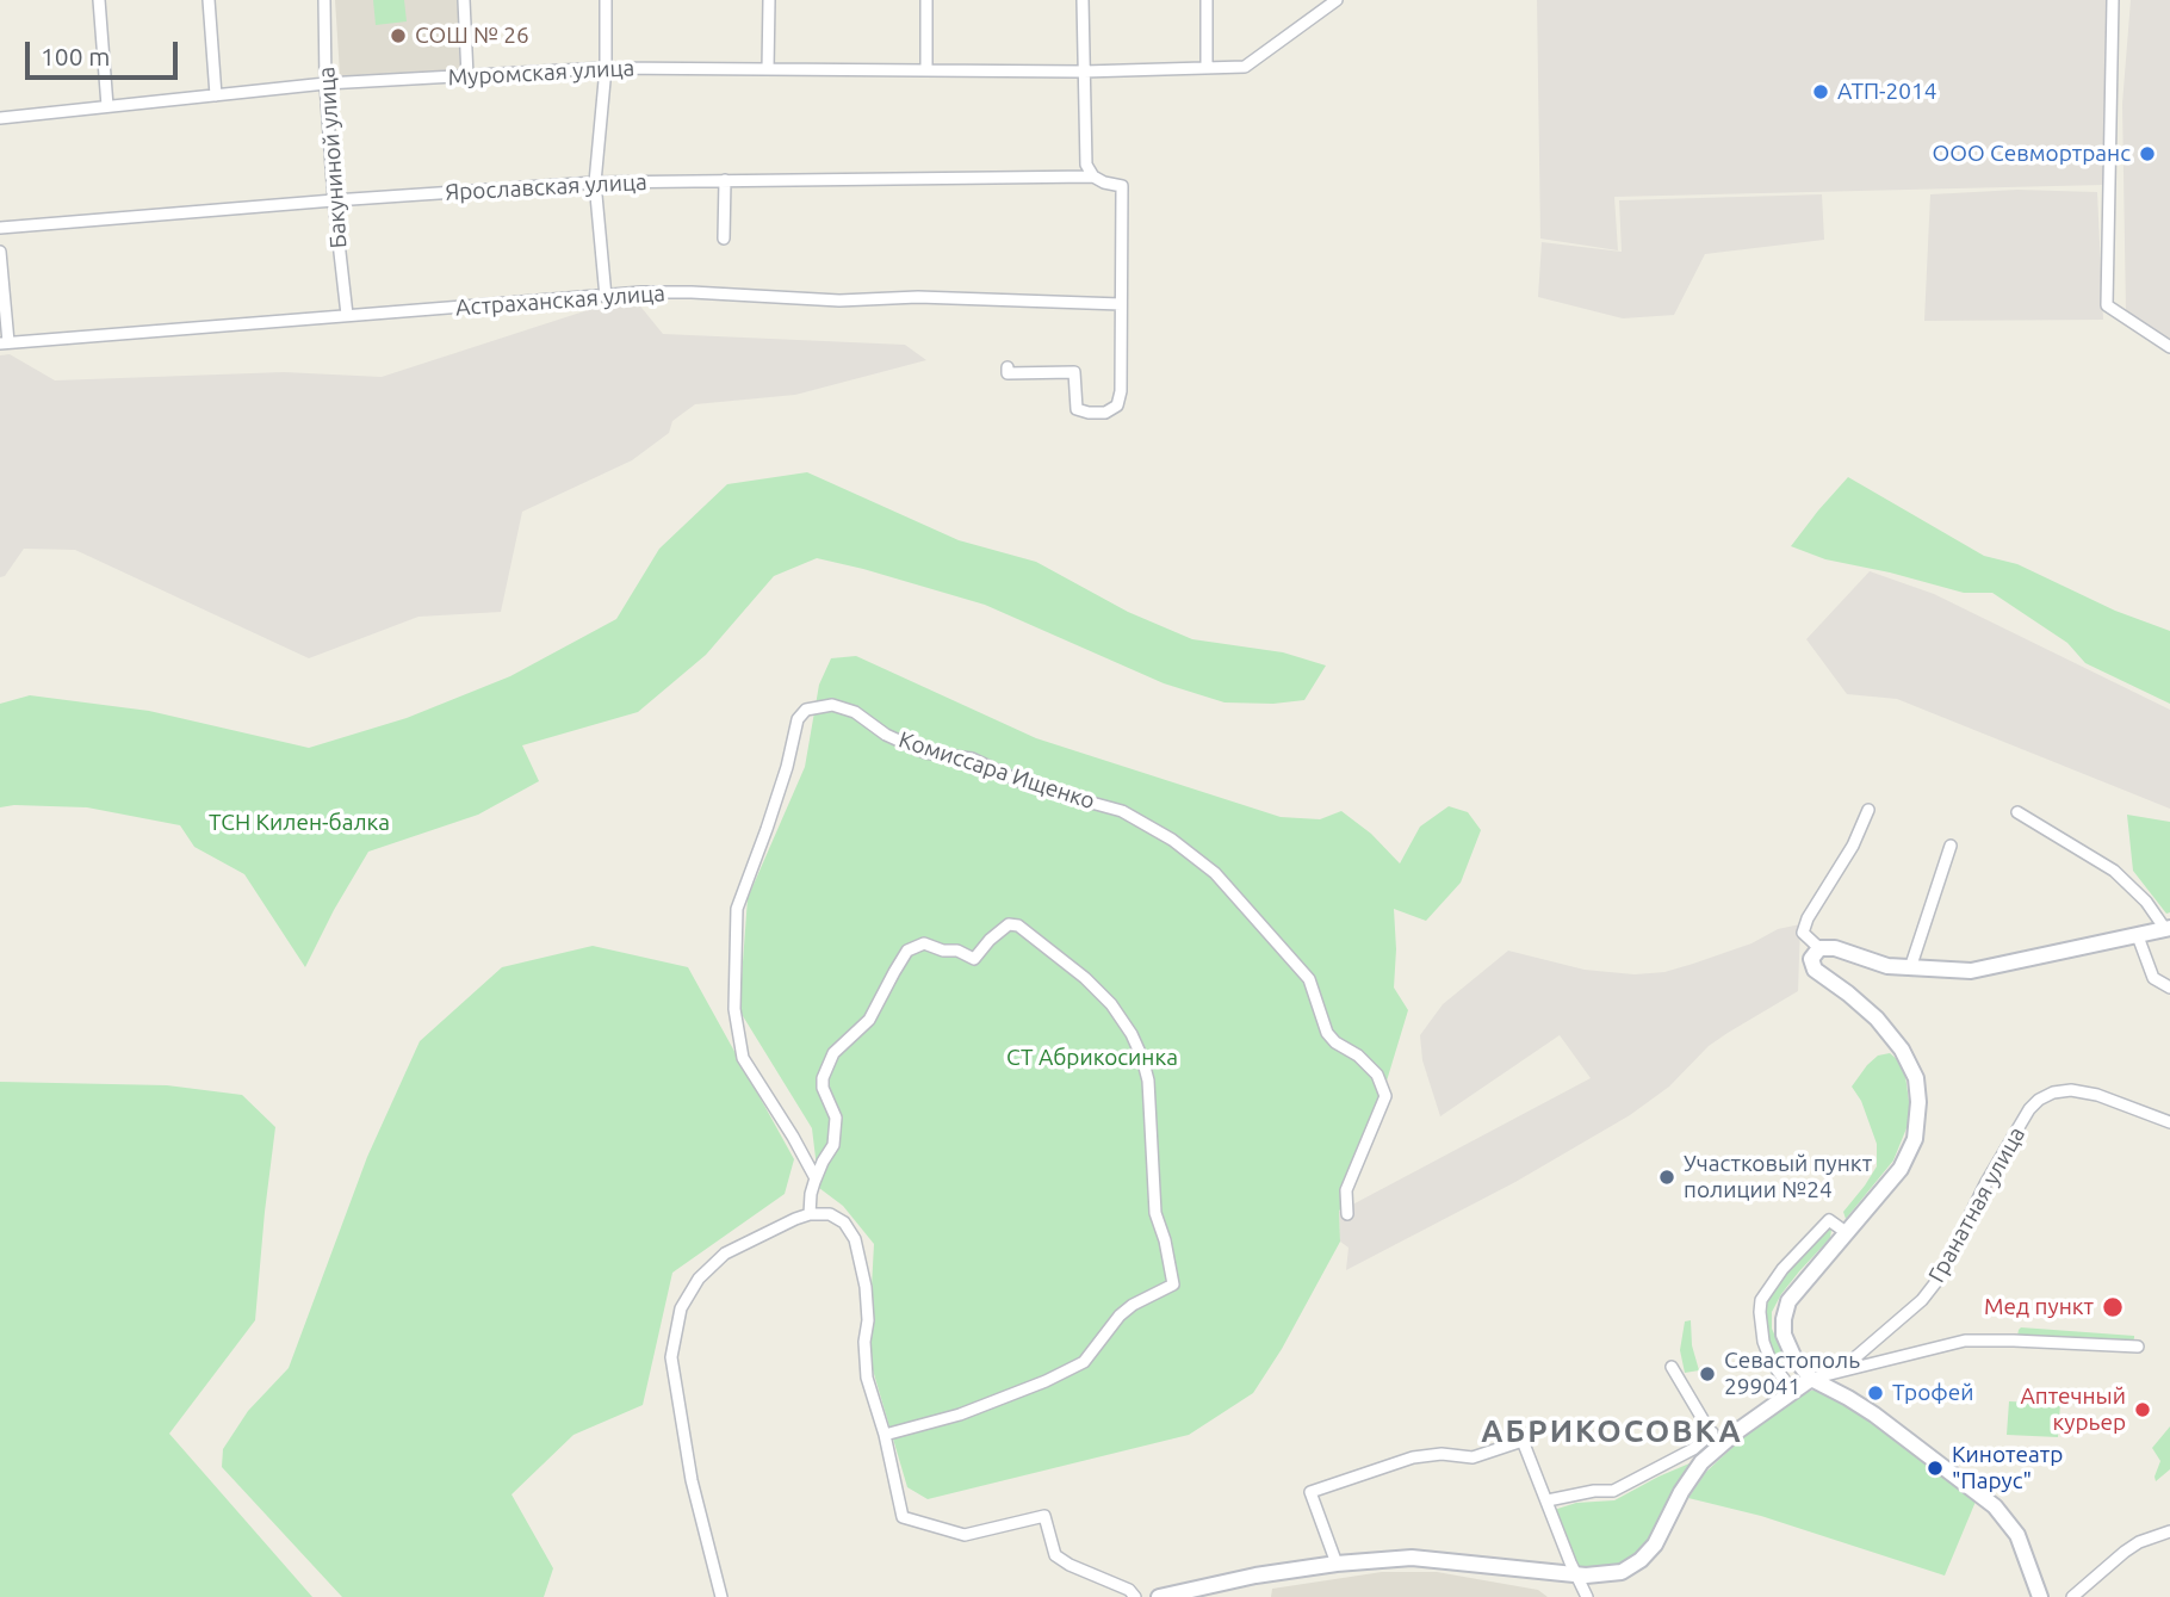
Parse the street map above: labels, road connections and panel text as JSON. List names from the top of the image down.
{
  "streets": {
    "street": [
      "Муромская улица",
      "Бакуниной улица",
      "Ярославская улица",
      "Астраханская улица",
      "Комиссара Ищенко",
      "Гранатная улица"
    ]
  },
  "crossings": [
    ["Муромская улица", "Бакуниной улица"],
    ["Бакуниной улица", "Ярославская улица"],
    ["Бакуниной улица", "Астраханская улица"]
  ],
  "districts": ["АБРИКОСОВКА"],
  "parks": ["ТСН Килен-балка", "СТ Абрикосинка"],
  "places": [
    "СОШ № 26",
    "АТП-2014",
    "ООО Севмортранс",
    "Участковый пункт полиции №24",
    "Мед пункт",
    "Севастополь 299041",
    "Трофей",
    "Аптечный курьер",
    "Кинотеатр \"Парус\""
  ],
  "scale_bar": "100 m"
}
